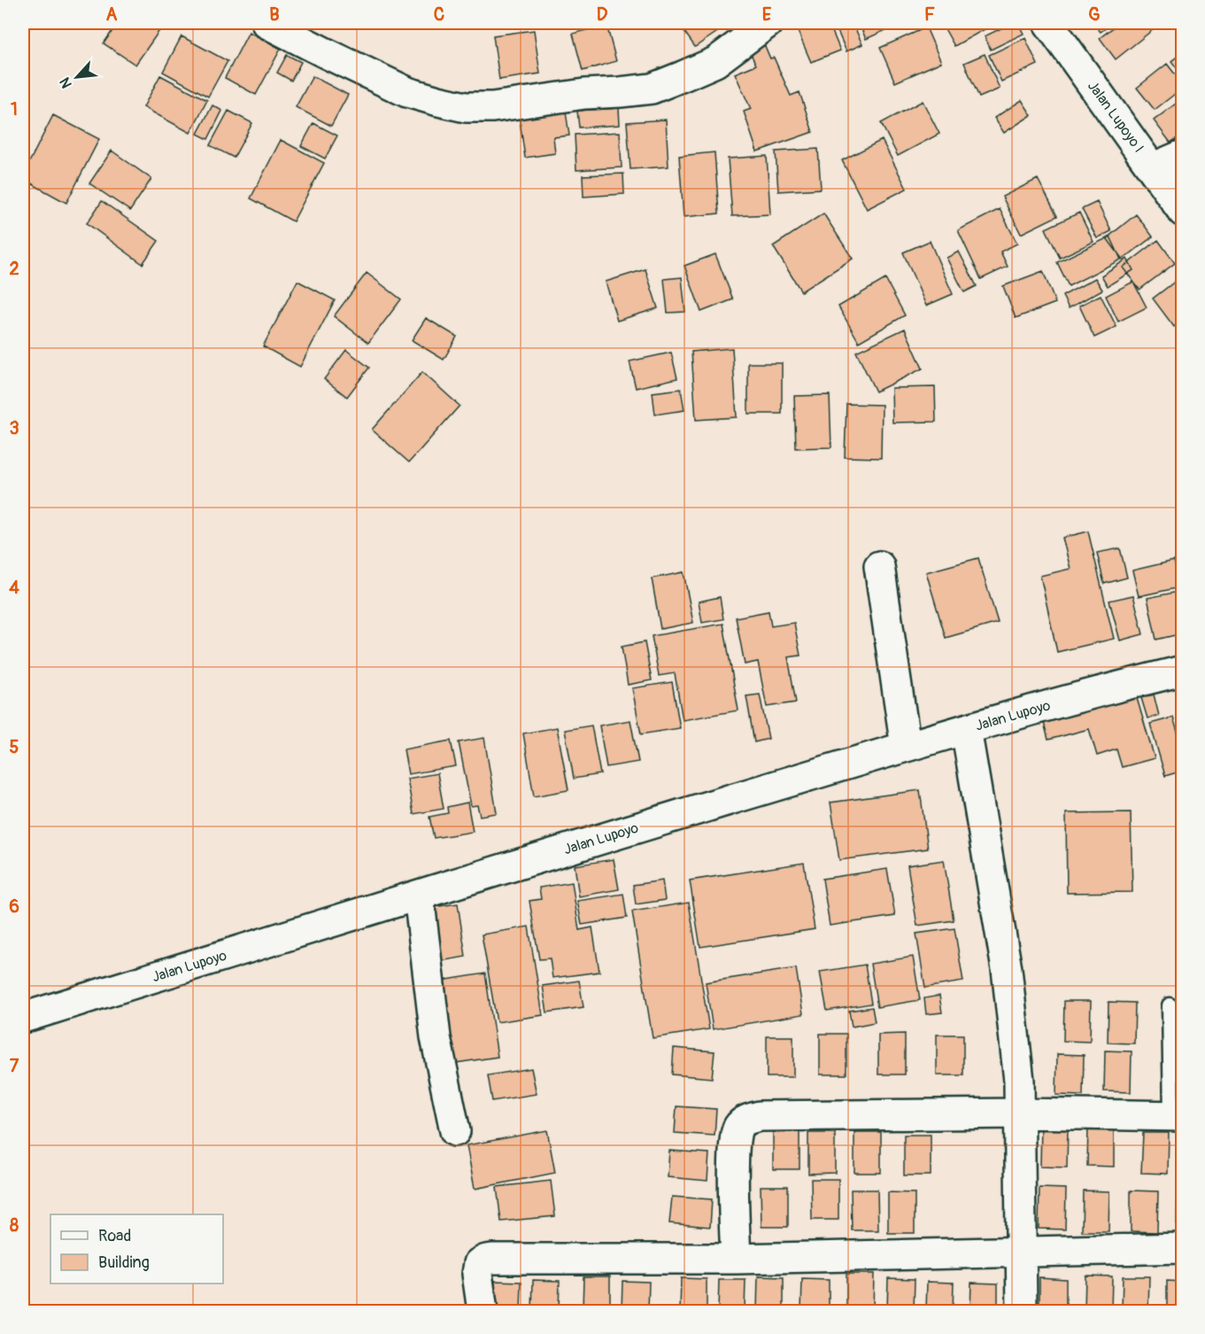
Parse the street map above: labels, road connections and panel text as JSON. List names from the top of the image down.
{
  "streets": {
    "street": ["Jalan Lupoyo I", "Jalan Lupoyo"]
  },
  "legend": ["Road", "Building"],
  "north": "bottom left",
  "grid": {
    "columns": [
      "A",
      "B",
      "C",
      "D",
      "E",
      "F",
      "G"
    ],
    "rows": [
      "1",
      "2",
      "3",
      "4",
      "5",
      "6",
      "7",
      "8"
    ]
  }
}
